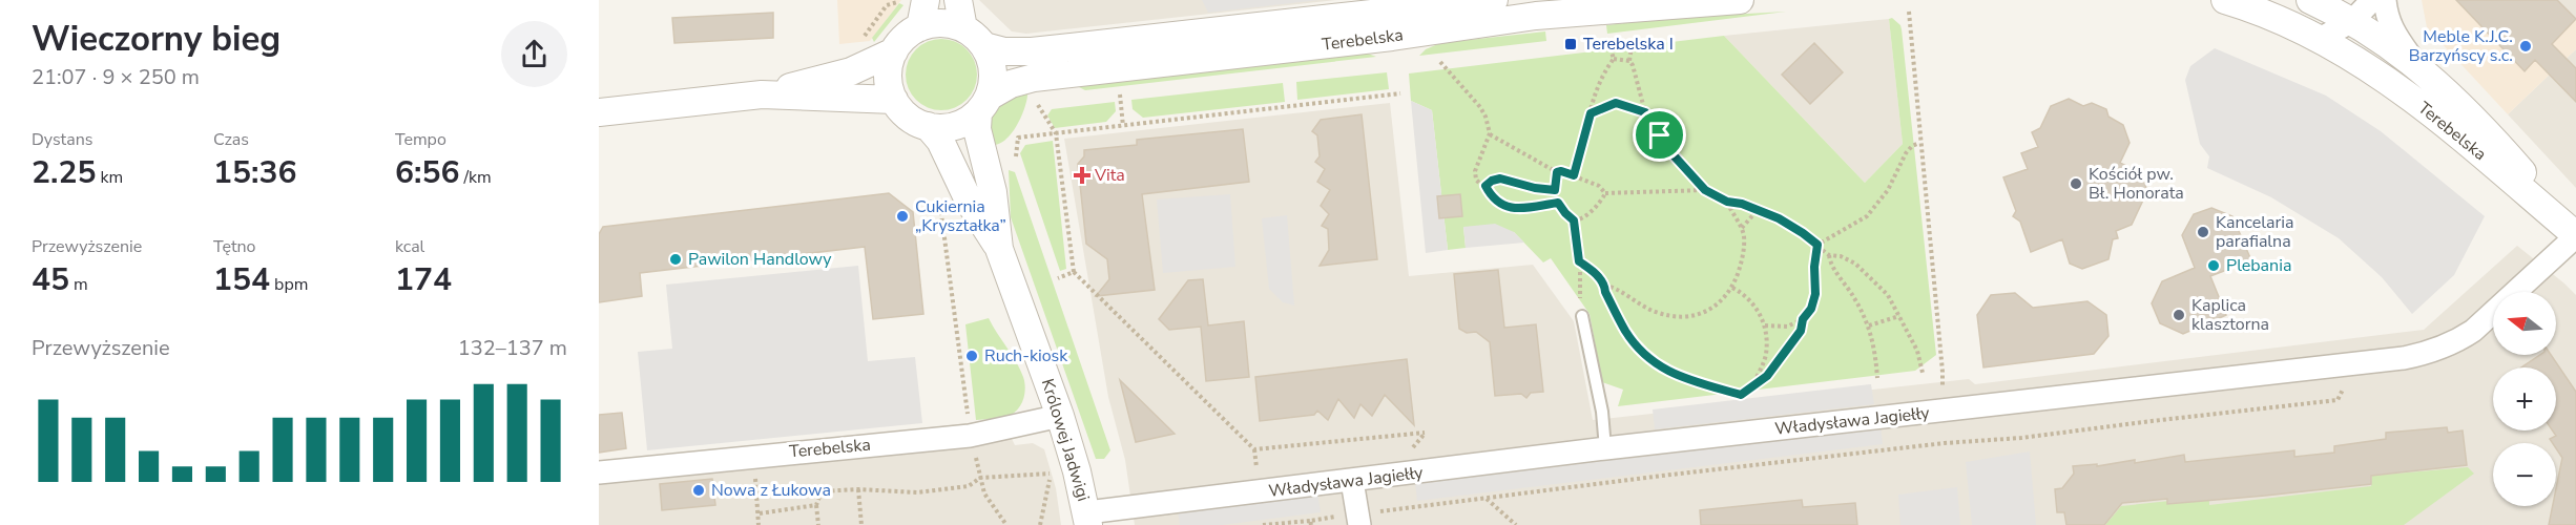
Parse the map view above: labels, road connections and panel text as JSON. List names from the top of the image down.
{
  "streets": {
    "street": ["Terebelska", "Władysława Jagiełły", "Królowej Jadwigi"]
  },
  "crossings": [
    ["Terebelska", "Władysława Jagiełły"],
    ["Terebelska", "Królowej Jadwigi"],
    ["Władysława Jagiełły", "Królowej Jadwigi"]
  ],
  "places": {
    "transit": ["Terebelska I"],
    "other": [
      "Meble K.J.C. Barzyńscy s.c.",
      "Kościół pw. Bł. Honorata",
      "Cukiernia „Kryształka”",
      "Kancelaria parafialna",
      "Pawilon Handlowy",
      "Plebania",
      "Kaplica klasztorna",
      "Ruch-kiosk",
      "Nowa z Łukowa"
    ],
    "health": ["Vita"]
  },
  "north": "left",
  "page": {
    "heading": ["Wieczorny bieg", "21:07 · 9 × 250 m"],
    "stats": [
      ["Dystans", "2.25 km"],
      ["Czas", "15:36"],
      ["Tempo", "6:56 /km"],
      ["Przewyższenie", "45 m"],
      ["Tętno", "154 bpm"],
      ["kcal", "174"]
    ],
    "map_buttons": ["+", "−"],
    "chart": ["Przewyższenie", "132–137 m"]
  }
}
